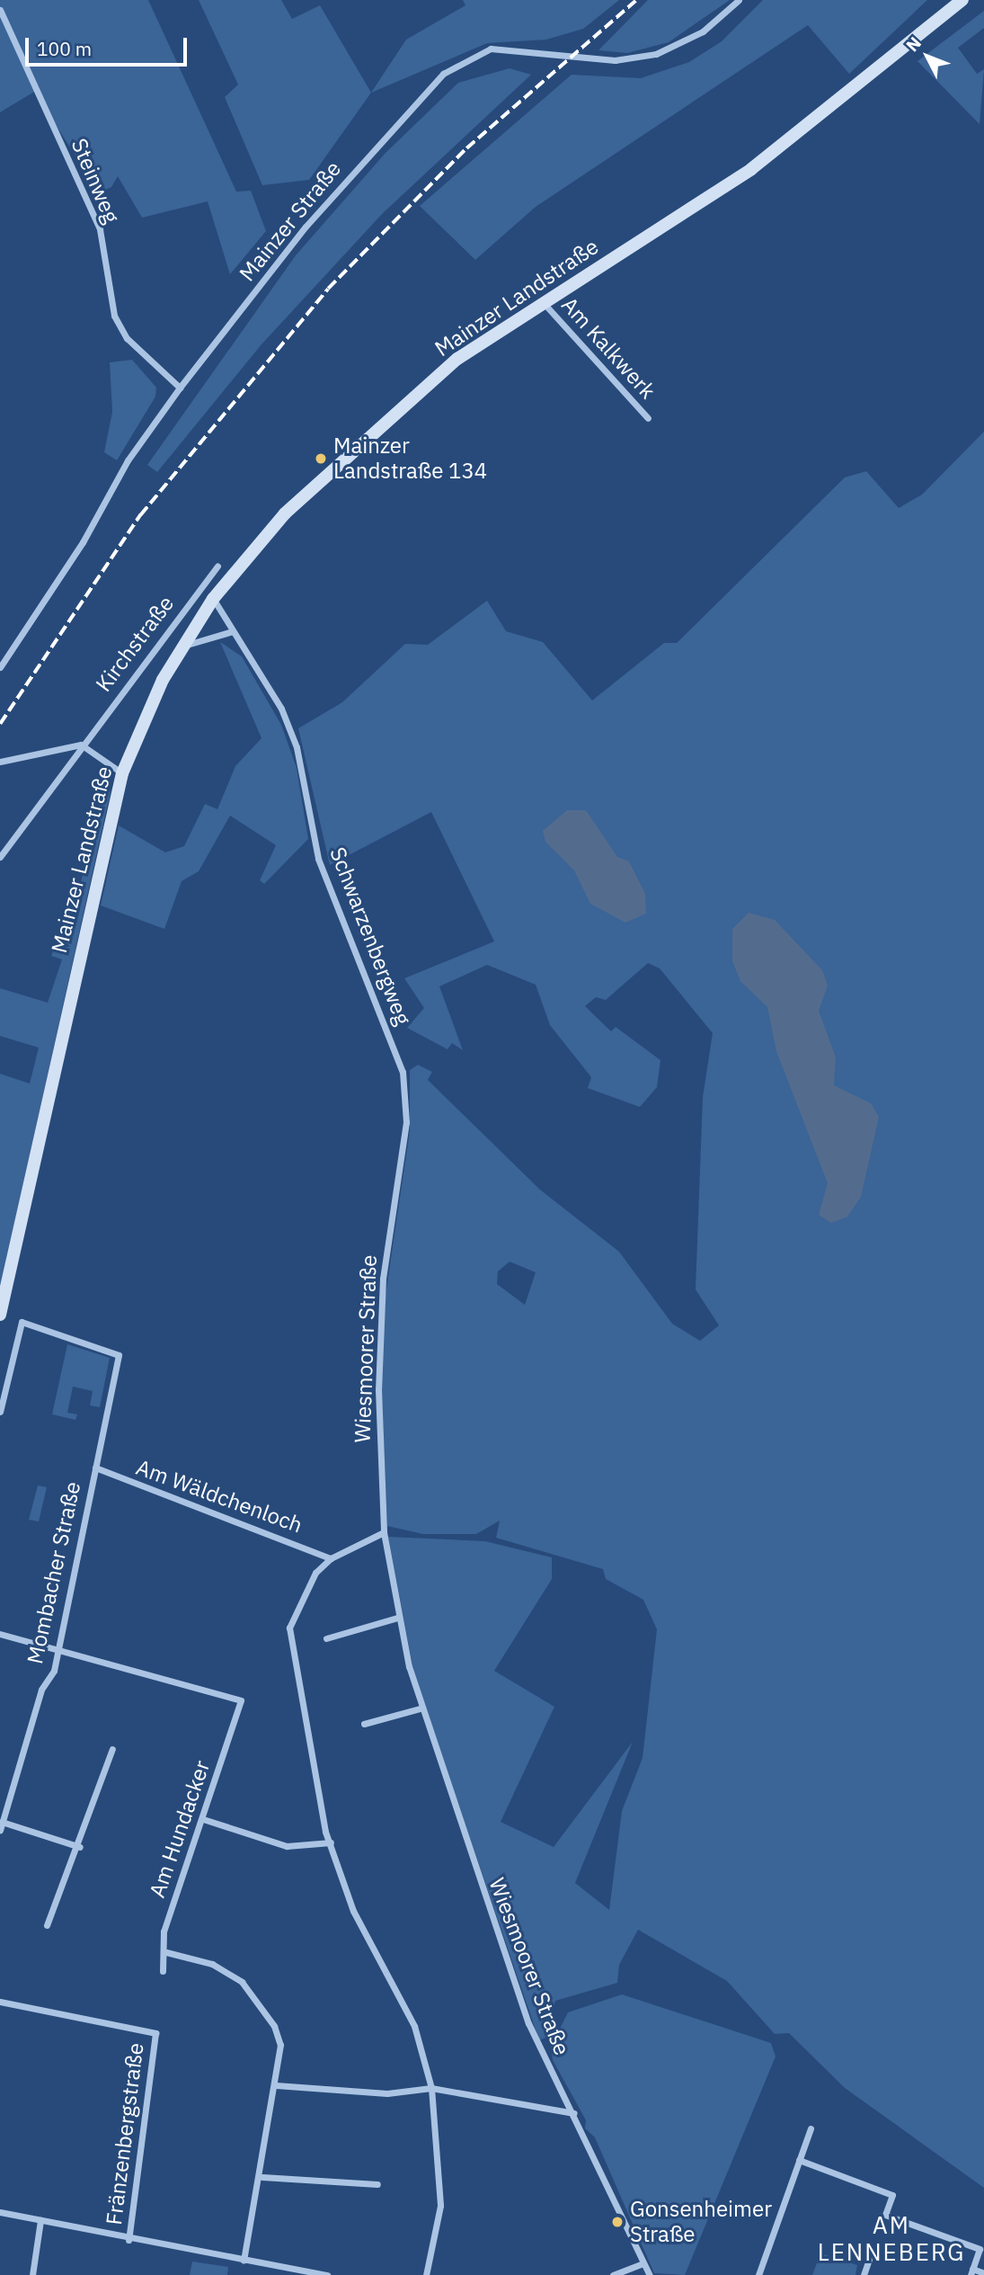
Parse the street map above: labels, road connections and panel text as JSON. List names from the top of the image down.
{
  "streets": {
    "main road": ["Mainzer Landstraße"],
    "street": [
      "Steinweg",
      "Mainzer Straße",
      "Am Kalkwerk",
      "Kirchstraße",
      "Schwarzenbergweg",
      "Wiesmoorer Straße",
      "Am Wäldchenloch",
      "Mombacher Straße",
      "Am Hundacker",
      "Fränzenbergstraße"
    ]
  },
  "crossings": [
    ["Steinweg", "Mainzer Straße"],
    ["Mainzer Landstraße", "Am Kalkwerk"],
    ["Mainzer Landstraße", "Schwarzenbergweg"],
    ["Schwarzenbergweg", "Wiesmoorer Straße"],
    ["Am Wäldchenloch", "Mombacher Straße"],
    ["Mombacher Straße", "Am Hundacker"]
  ],
  "districts": ["AM LENNEBERG"],
  "places": ["Mainzer Landstraße 134", "Gonsenheimer Straße"],
  "scale_bar": "100 m",
  "north": "top left"
}
